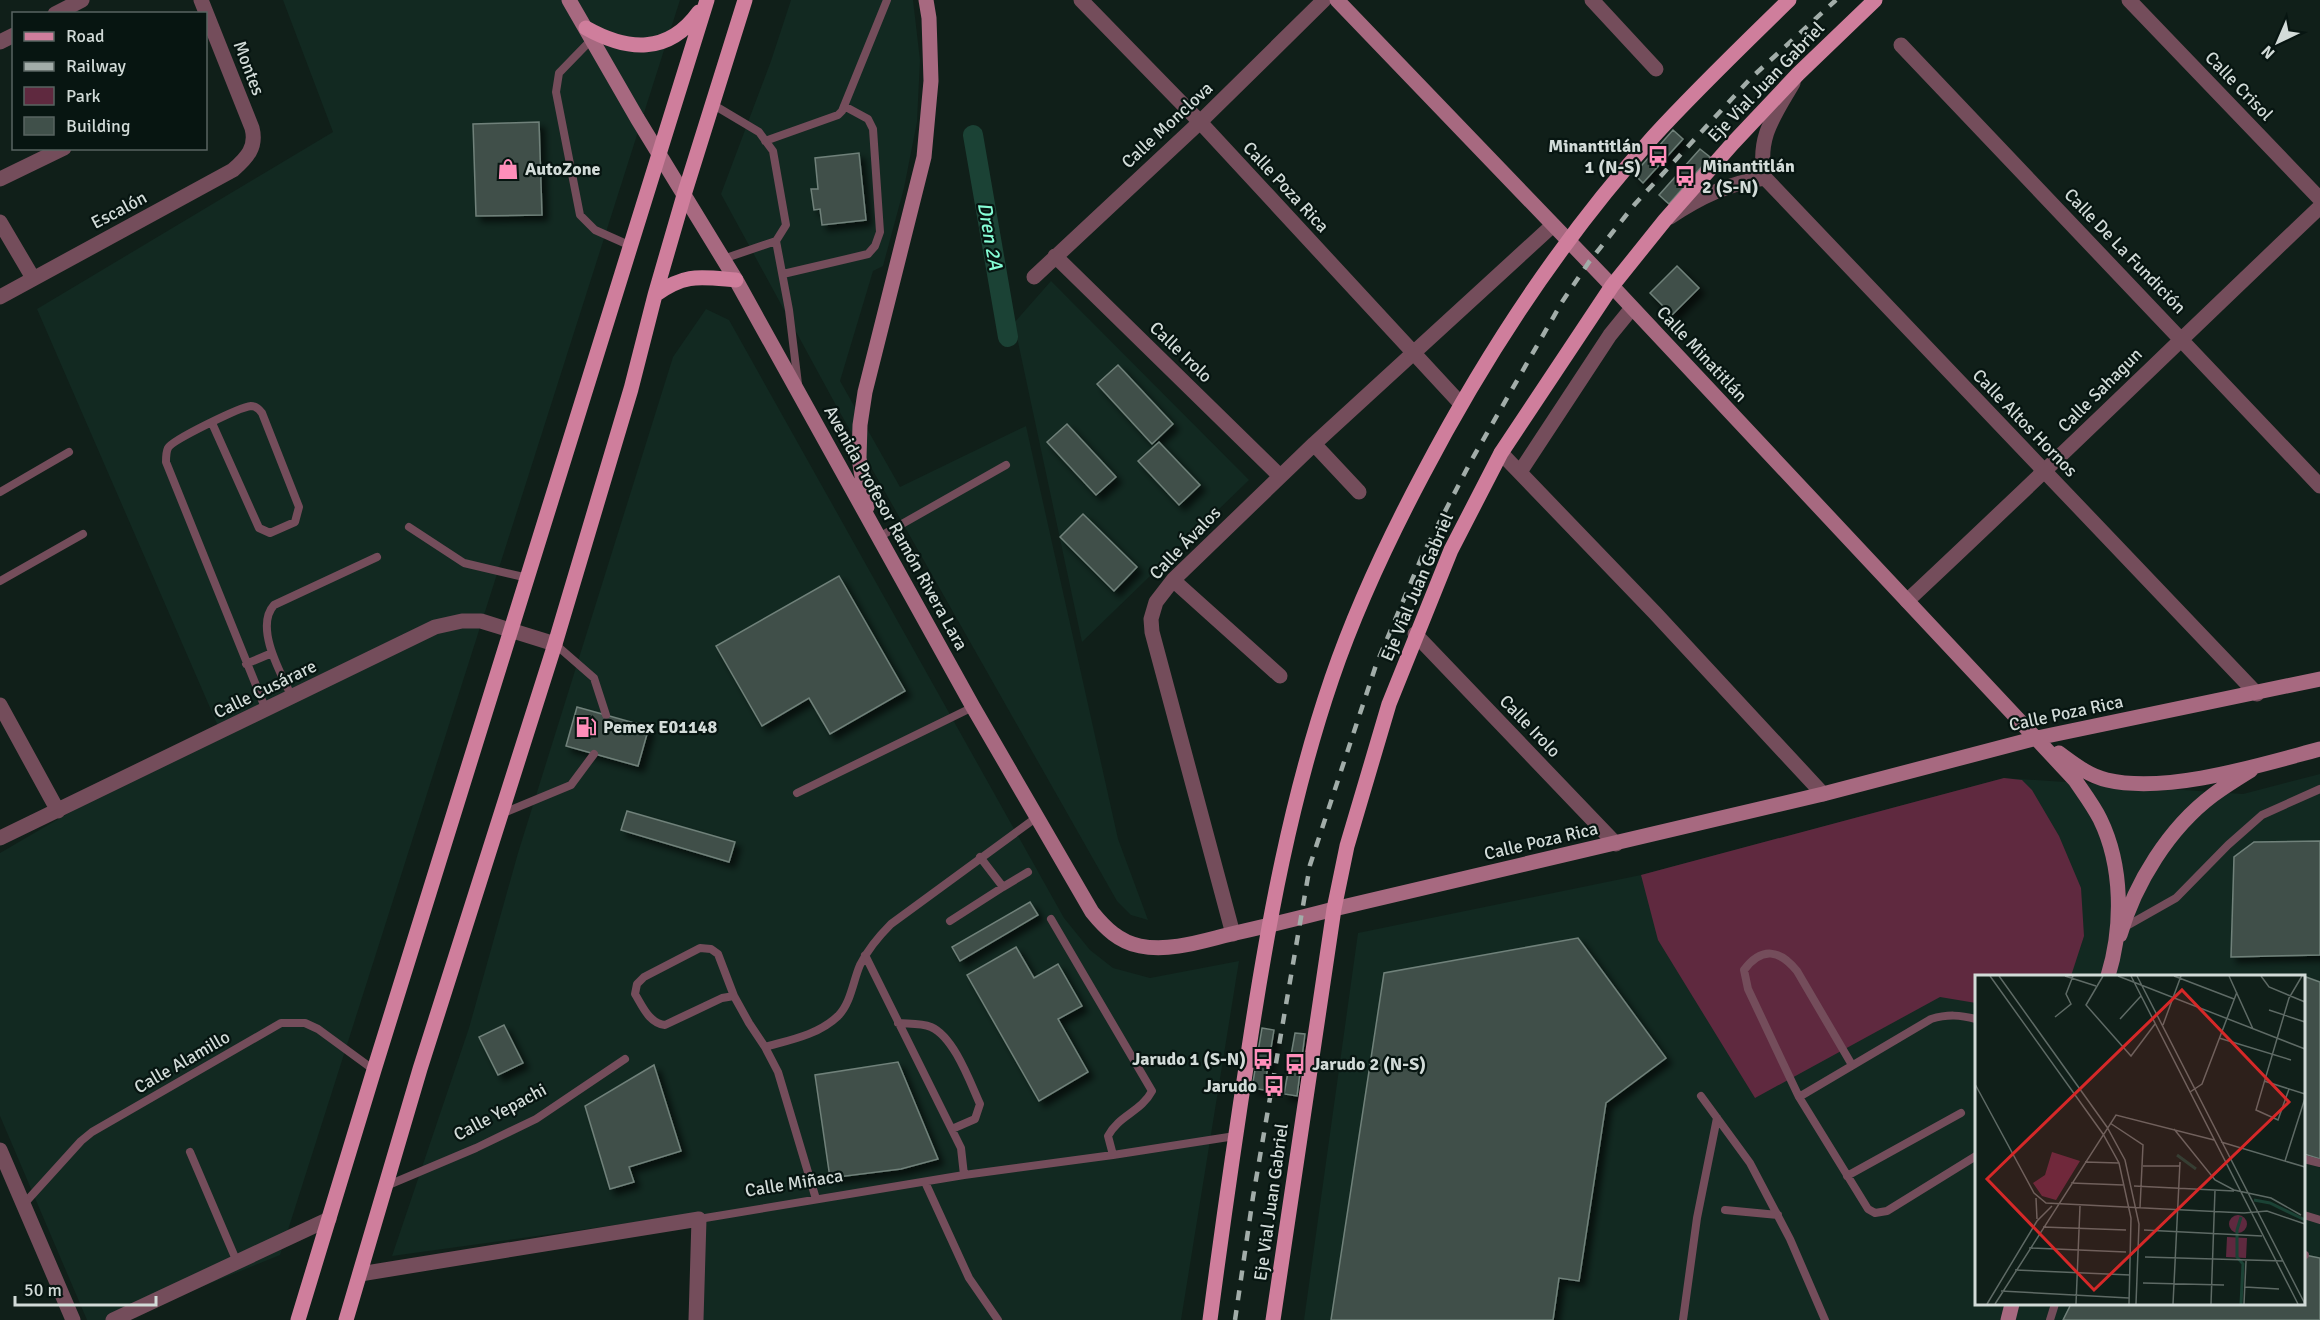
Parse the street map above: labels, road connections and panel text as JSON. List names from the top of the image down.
{
  "streets": {
    "main road": [
      "Eje Vial Juan Gabriel",
      "Calle Poza Rica",
      "Calle Minatitlán",
      "Avenida Profesor Ramón Rivera Lara"
    ],
    "street": [
      "Montes",
      "Calle Crisol",
      "Calle Monclova",
      "Escalón",
      "Calle De La Fundición",
      "Calle Irolo",
      "Calle Sahagun",
      "Calle Altos Hornos",
      "Calle Ávalos",
      "Calle Cusárare",
      "Calle Miñaca"
    ],
    "lane": ["Calle Alamillo", "Calle Yepachi"]
  },
  "crossings": [
    ["Montes", "Escalón"],
    ["Eje Vial Juan Gabriel", "Calle Poza Rica"],
    ["Eje Vial Juan Gabriel", "Calle Irolo"],
    ["Eje Vial Juan Gabriel", "Calle Minatitlán"],
    ["Calle Monclova", "Calle Poza Rica"],
    ["Calle Monclova", "Calle Irolo"],
    ["Calle Poza Rica", "Calle Irolo"],
    ["Calle Poza Rica", "Calle Minatitlán"],
    ["Calle Poza Rica", "Calle Altos Hornos"],
    ["Calle Poza Rica", "Avenida Profesor Ramón Rivera Lara"],
    ["Calle Poza Rica", "Calle Ávalos"],
    ["Calle De La Fundición", "Calle Sahagun"],
    ["Calle Irolo", "Calle Ávalos"],
    ["Calle Minatitlán", "Calle Sahagun"],
    ["Calle Minatitlán", "Calle Ávalos"],
    ["Calle Sahagun", "Calle Altos Hornos"],
    ["Avenida Profesor Ramón Rivera Lara", "Calle Ávalos"]
  ],
  "water": ["Dren 2A"],
  "places": {
    "bus stop": [
      "Minantitlán 1 (N-S)",
      "Minantitlán 2 (S-N)",
      "Jarudo 1 (S-N)",
      "Jarudo 2 (N-S)",
      "Jarudo"
    ],
    "shop": ["AutoZone"],
    "fuel station": ["Pemex E01148"]
  },
  "legend": [
    "Road",
    "Railway",
    "Park",
    "Building"
  ],
  "scale_bar": "50 m",
  "north": "bottom left"
}
